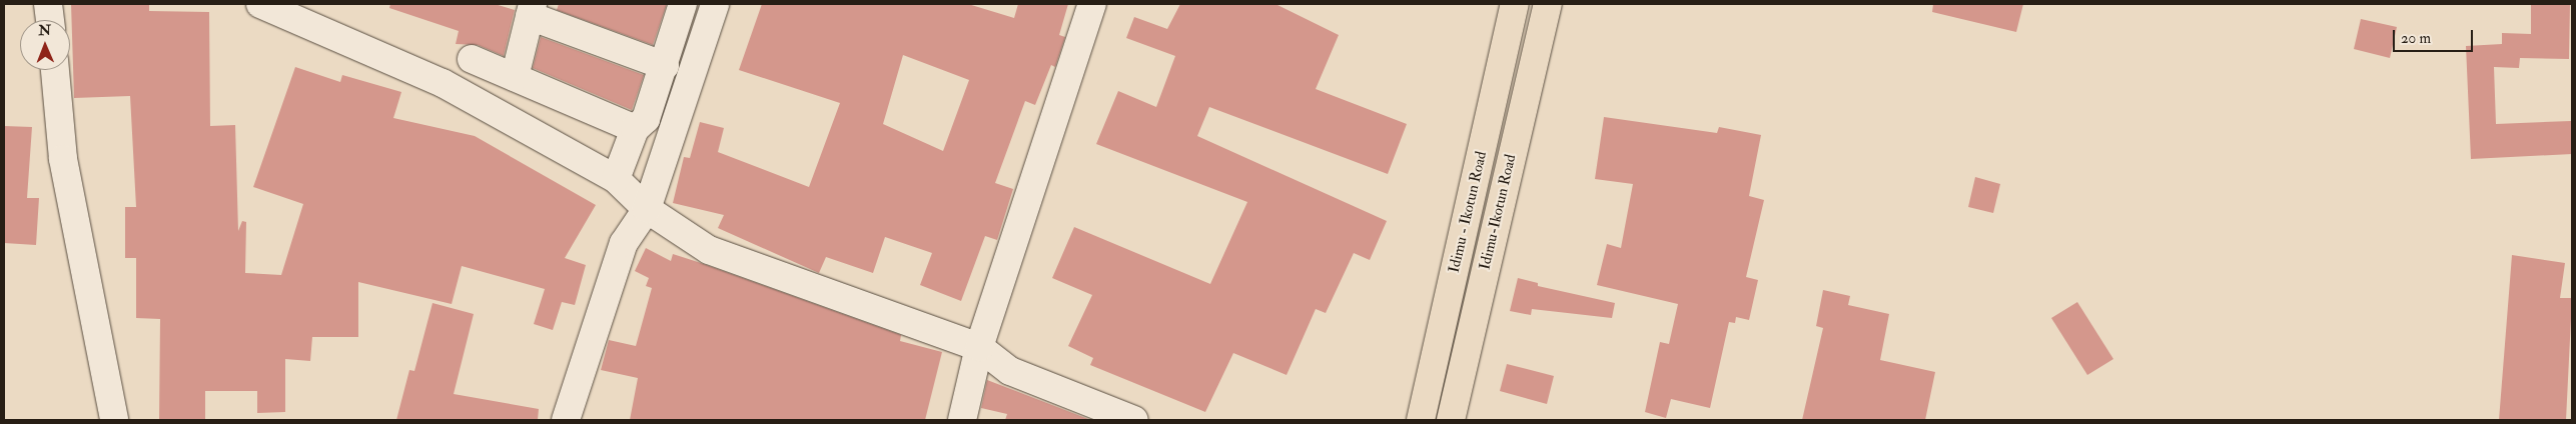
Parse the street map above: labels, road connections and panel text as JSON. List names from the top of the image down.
{
  "streets": {
    "main road": ["Idimu - Ikotun Road", "Idimu-Ikotun Road"]
  },
  "scale_bar": "20 m",
  "north": "top"
}
